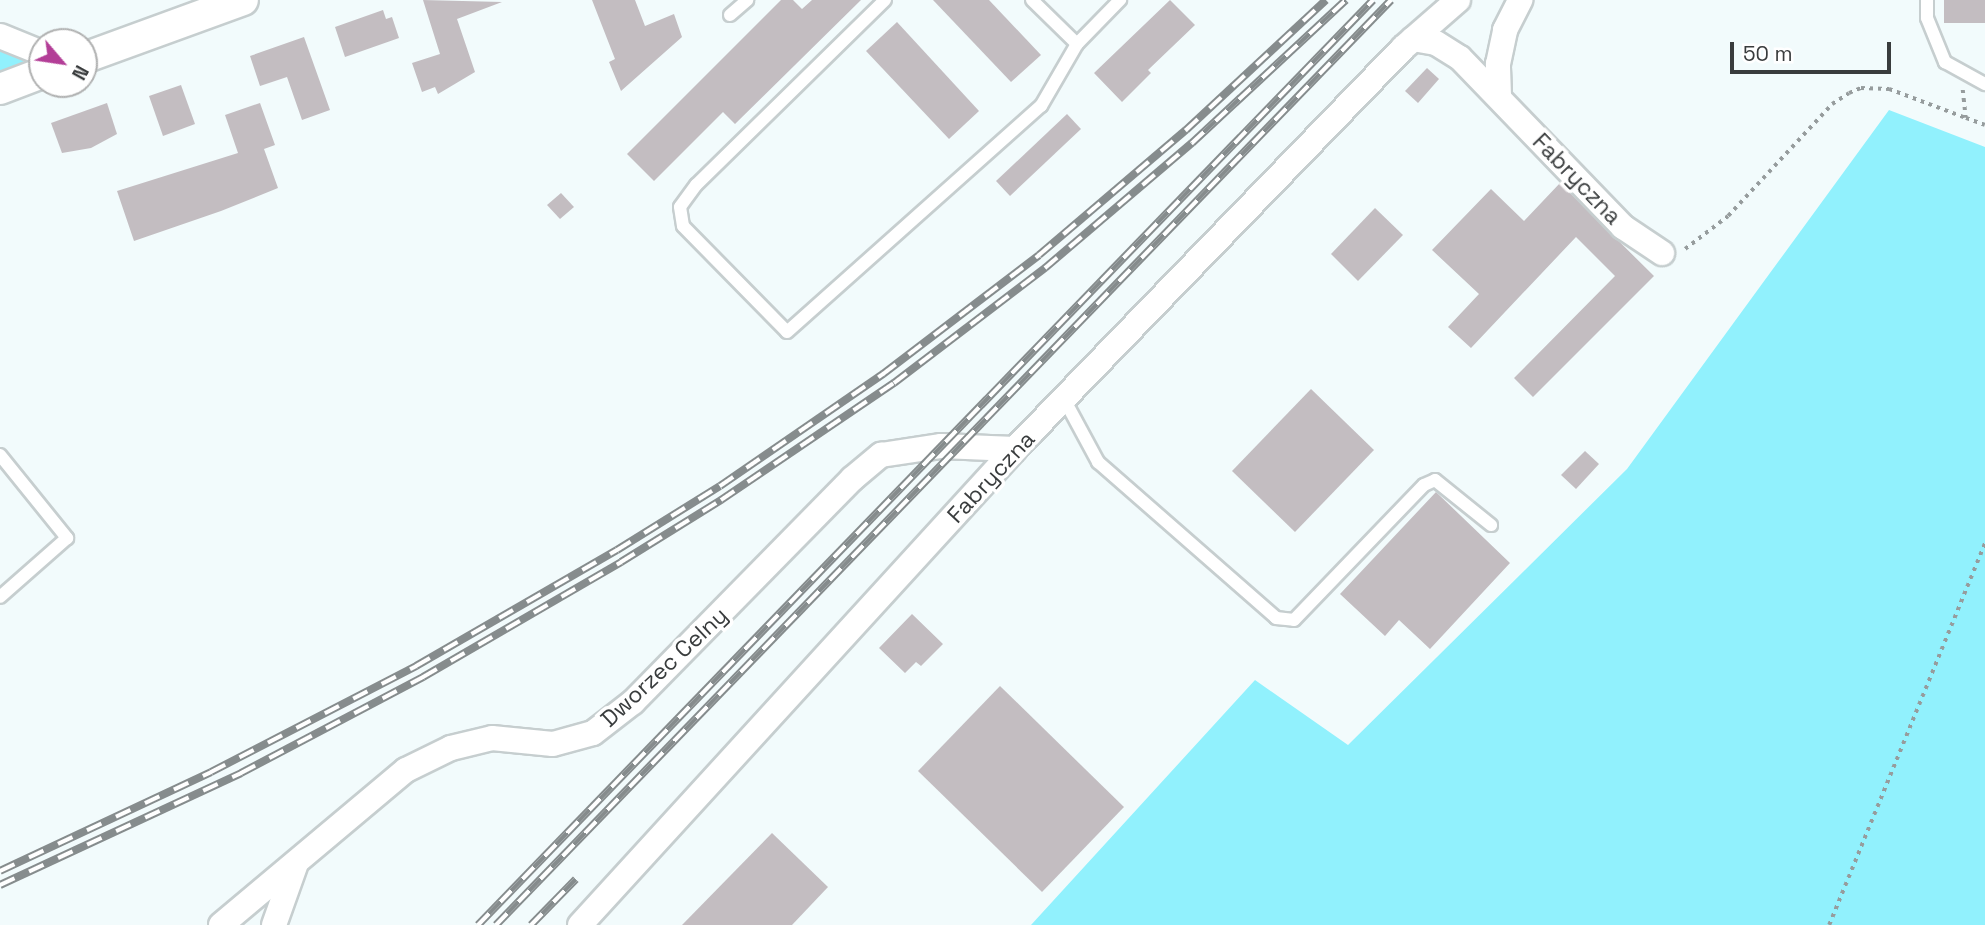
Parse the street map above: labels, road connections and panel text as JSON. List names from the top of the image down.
{
  "streets": {
    "street": ["Fabryczna", "Dworzec Celny"]
  },
  "crossings": [
    ["Fabryczna", "Dworzec Celny"]
  ],
  "scale_bar": "50 m",
  "north": "bottom right"
}
